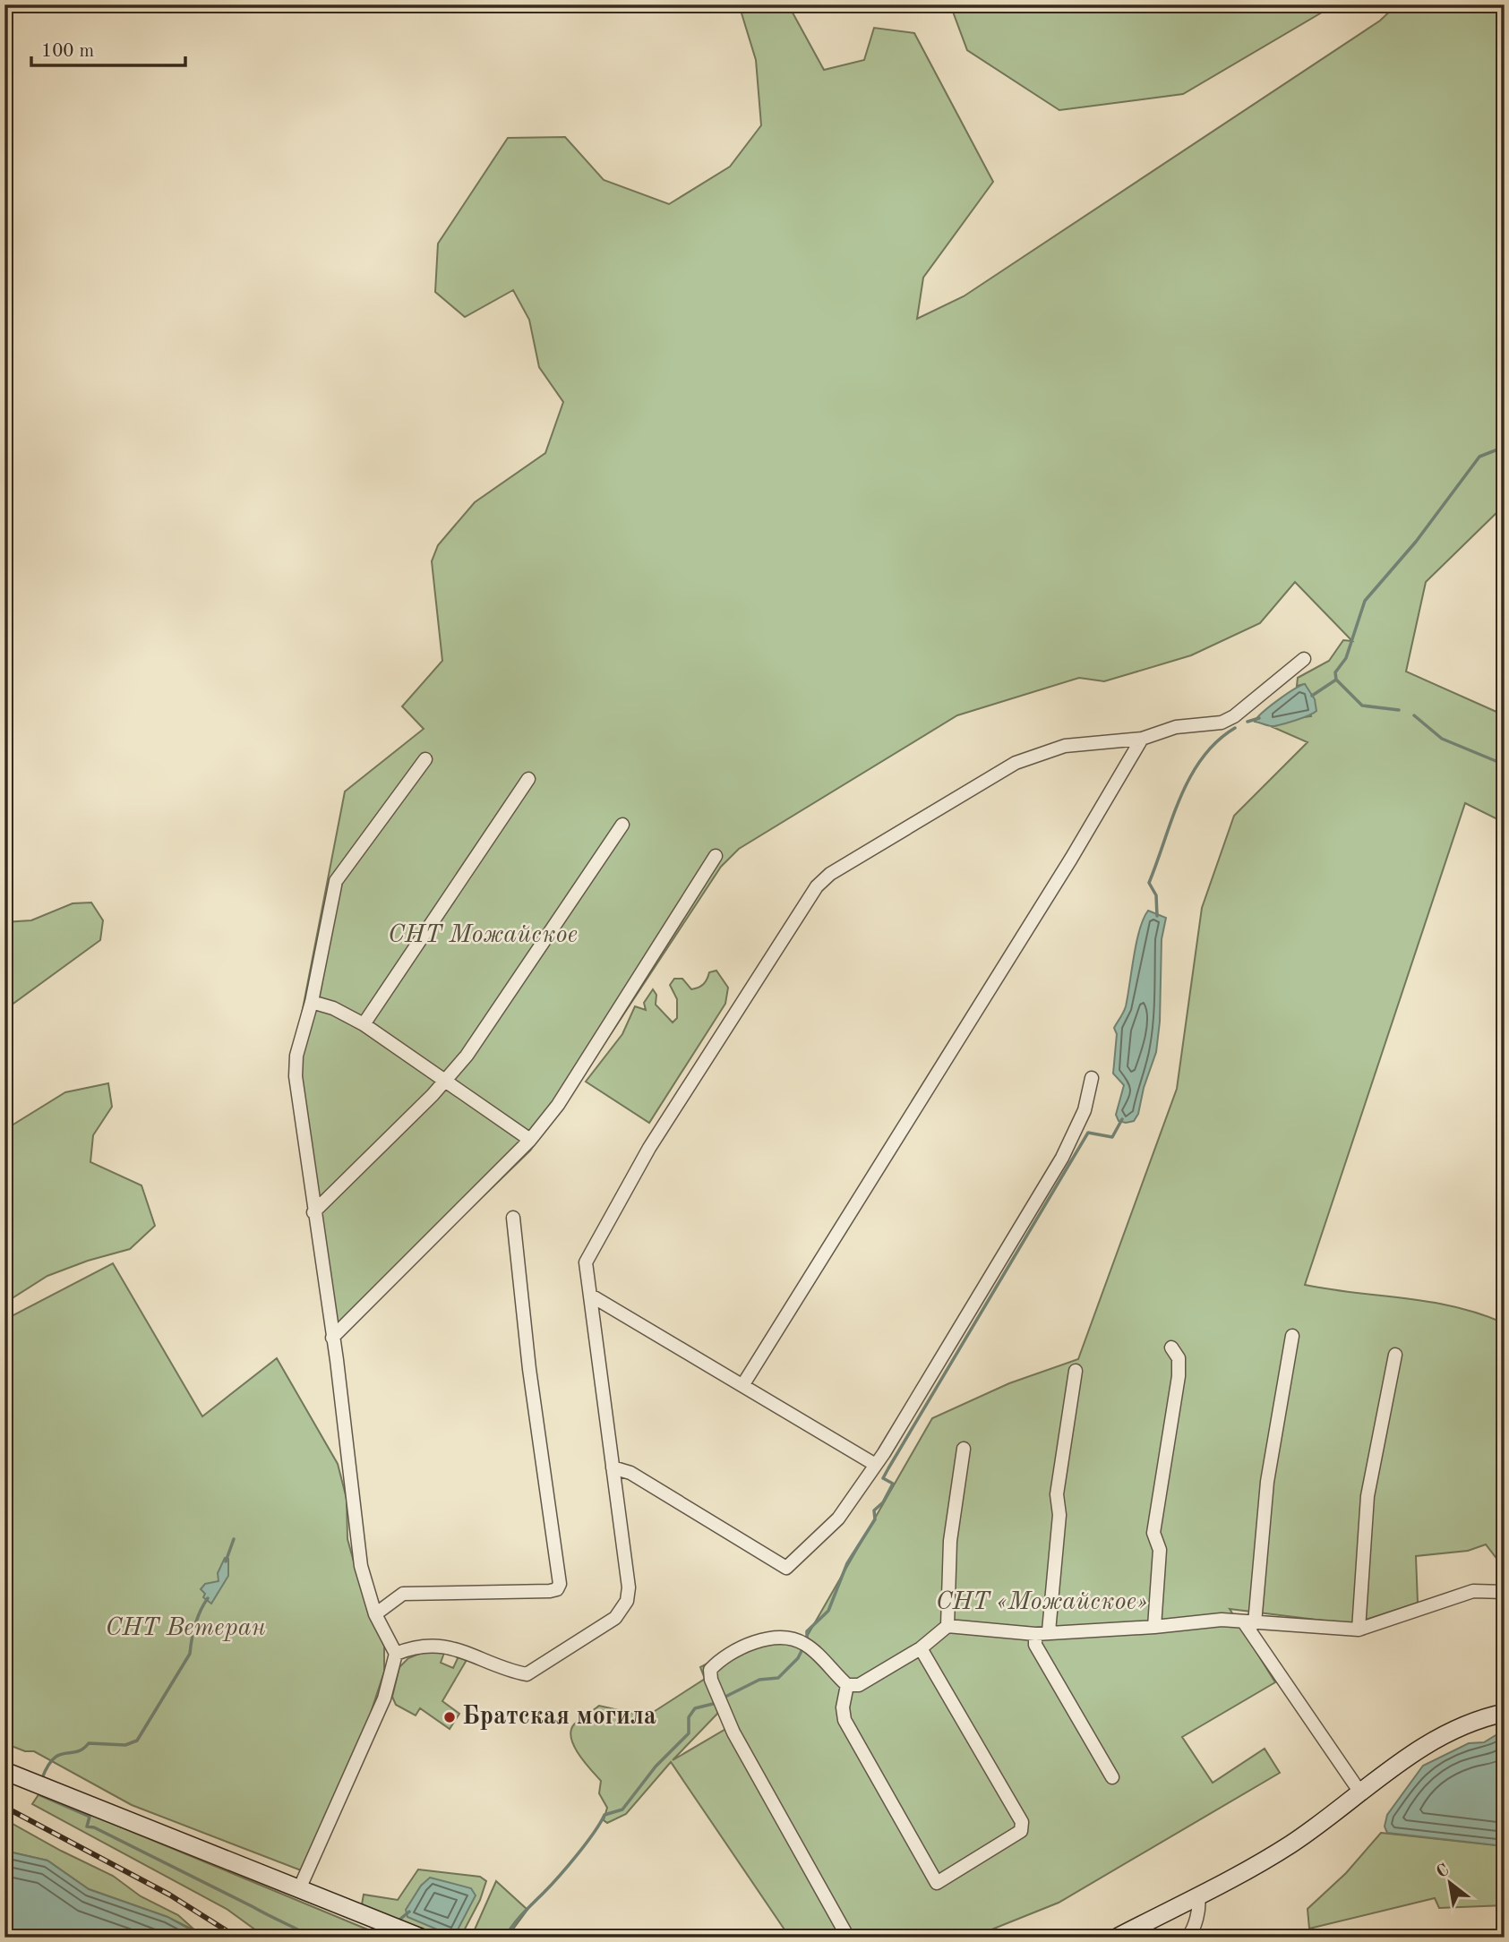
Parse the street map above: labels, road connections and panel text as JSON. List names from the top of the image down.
{
  "parks": ["СНТ Можайское", "СНТ «Можайское»", "СНТ Ветеран"],
  "places": ["Братская могила"],
  "scale_bar": "100 m",
  "north": "top left"
}
